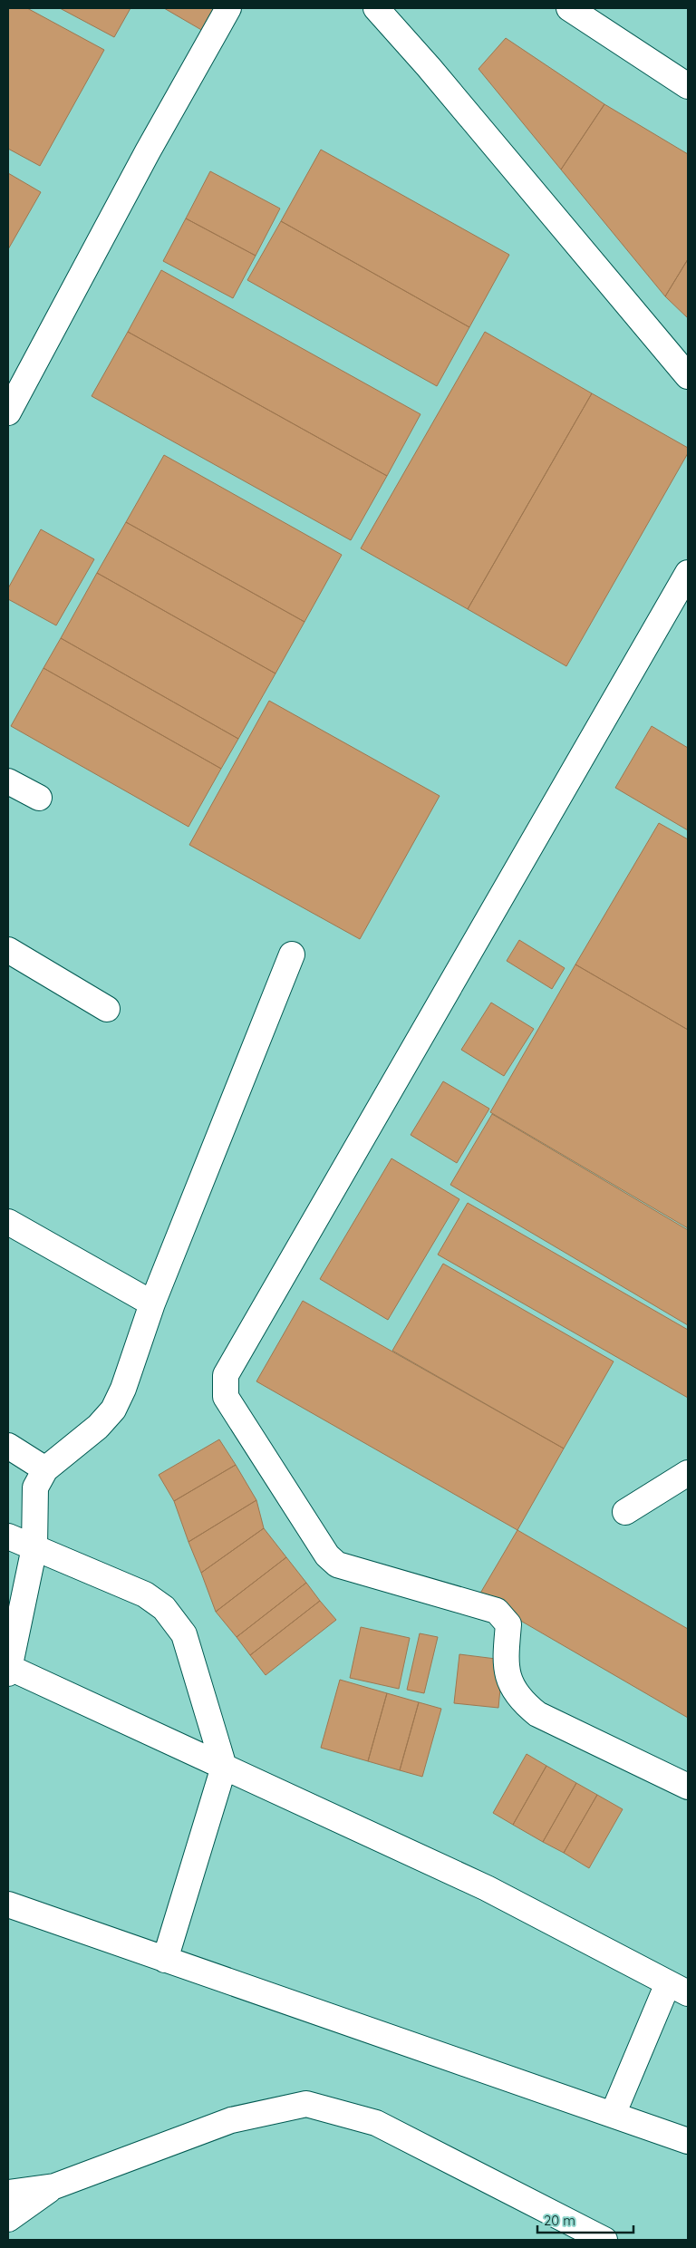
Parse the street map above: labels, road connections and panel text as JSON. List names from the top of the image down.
{
  "scale_bar": "20 m"
}
